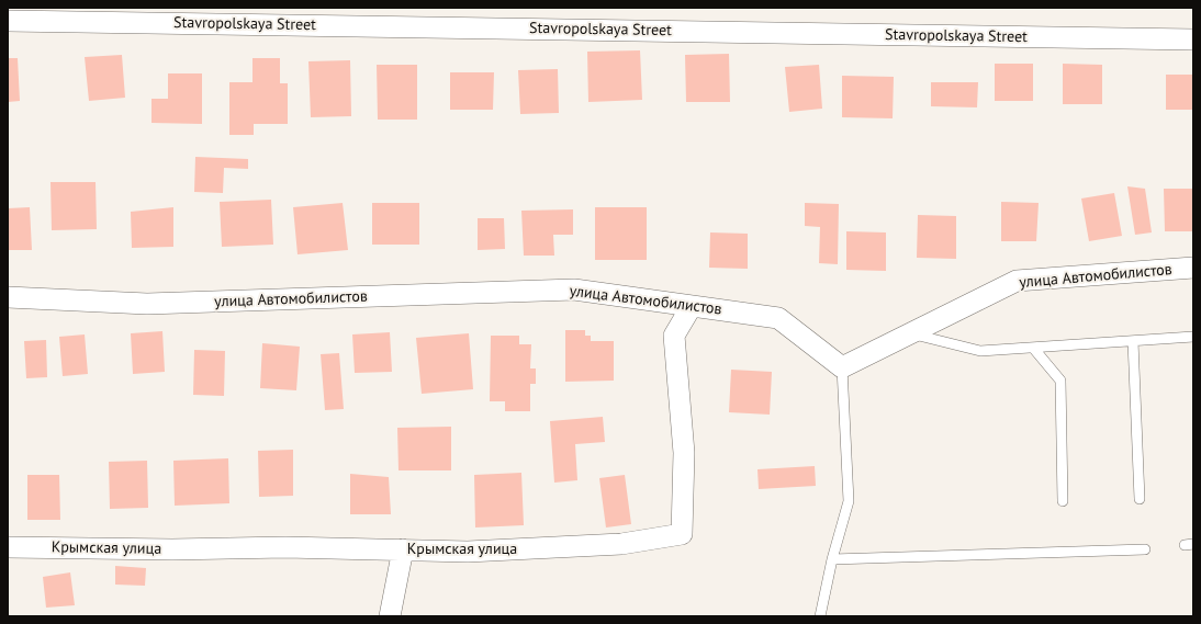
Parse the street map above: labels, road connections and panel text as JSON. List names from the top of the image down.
{
  "streets": {
    "street": ["Stavropolskaya Street", "улица Автомобилистов", "Крымская улица"]
  },
  "crossings": [
    ["улица Автомобилистов", "Крымская улица"]
  ]
}
